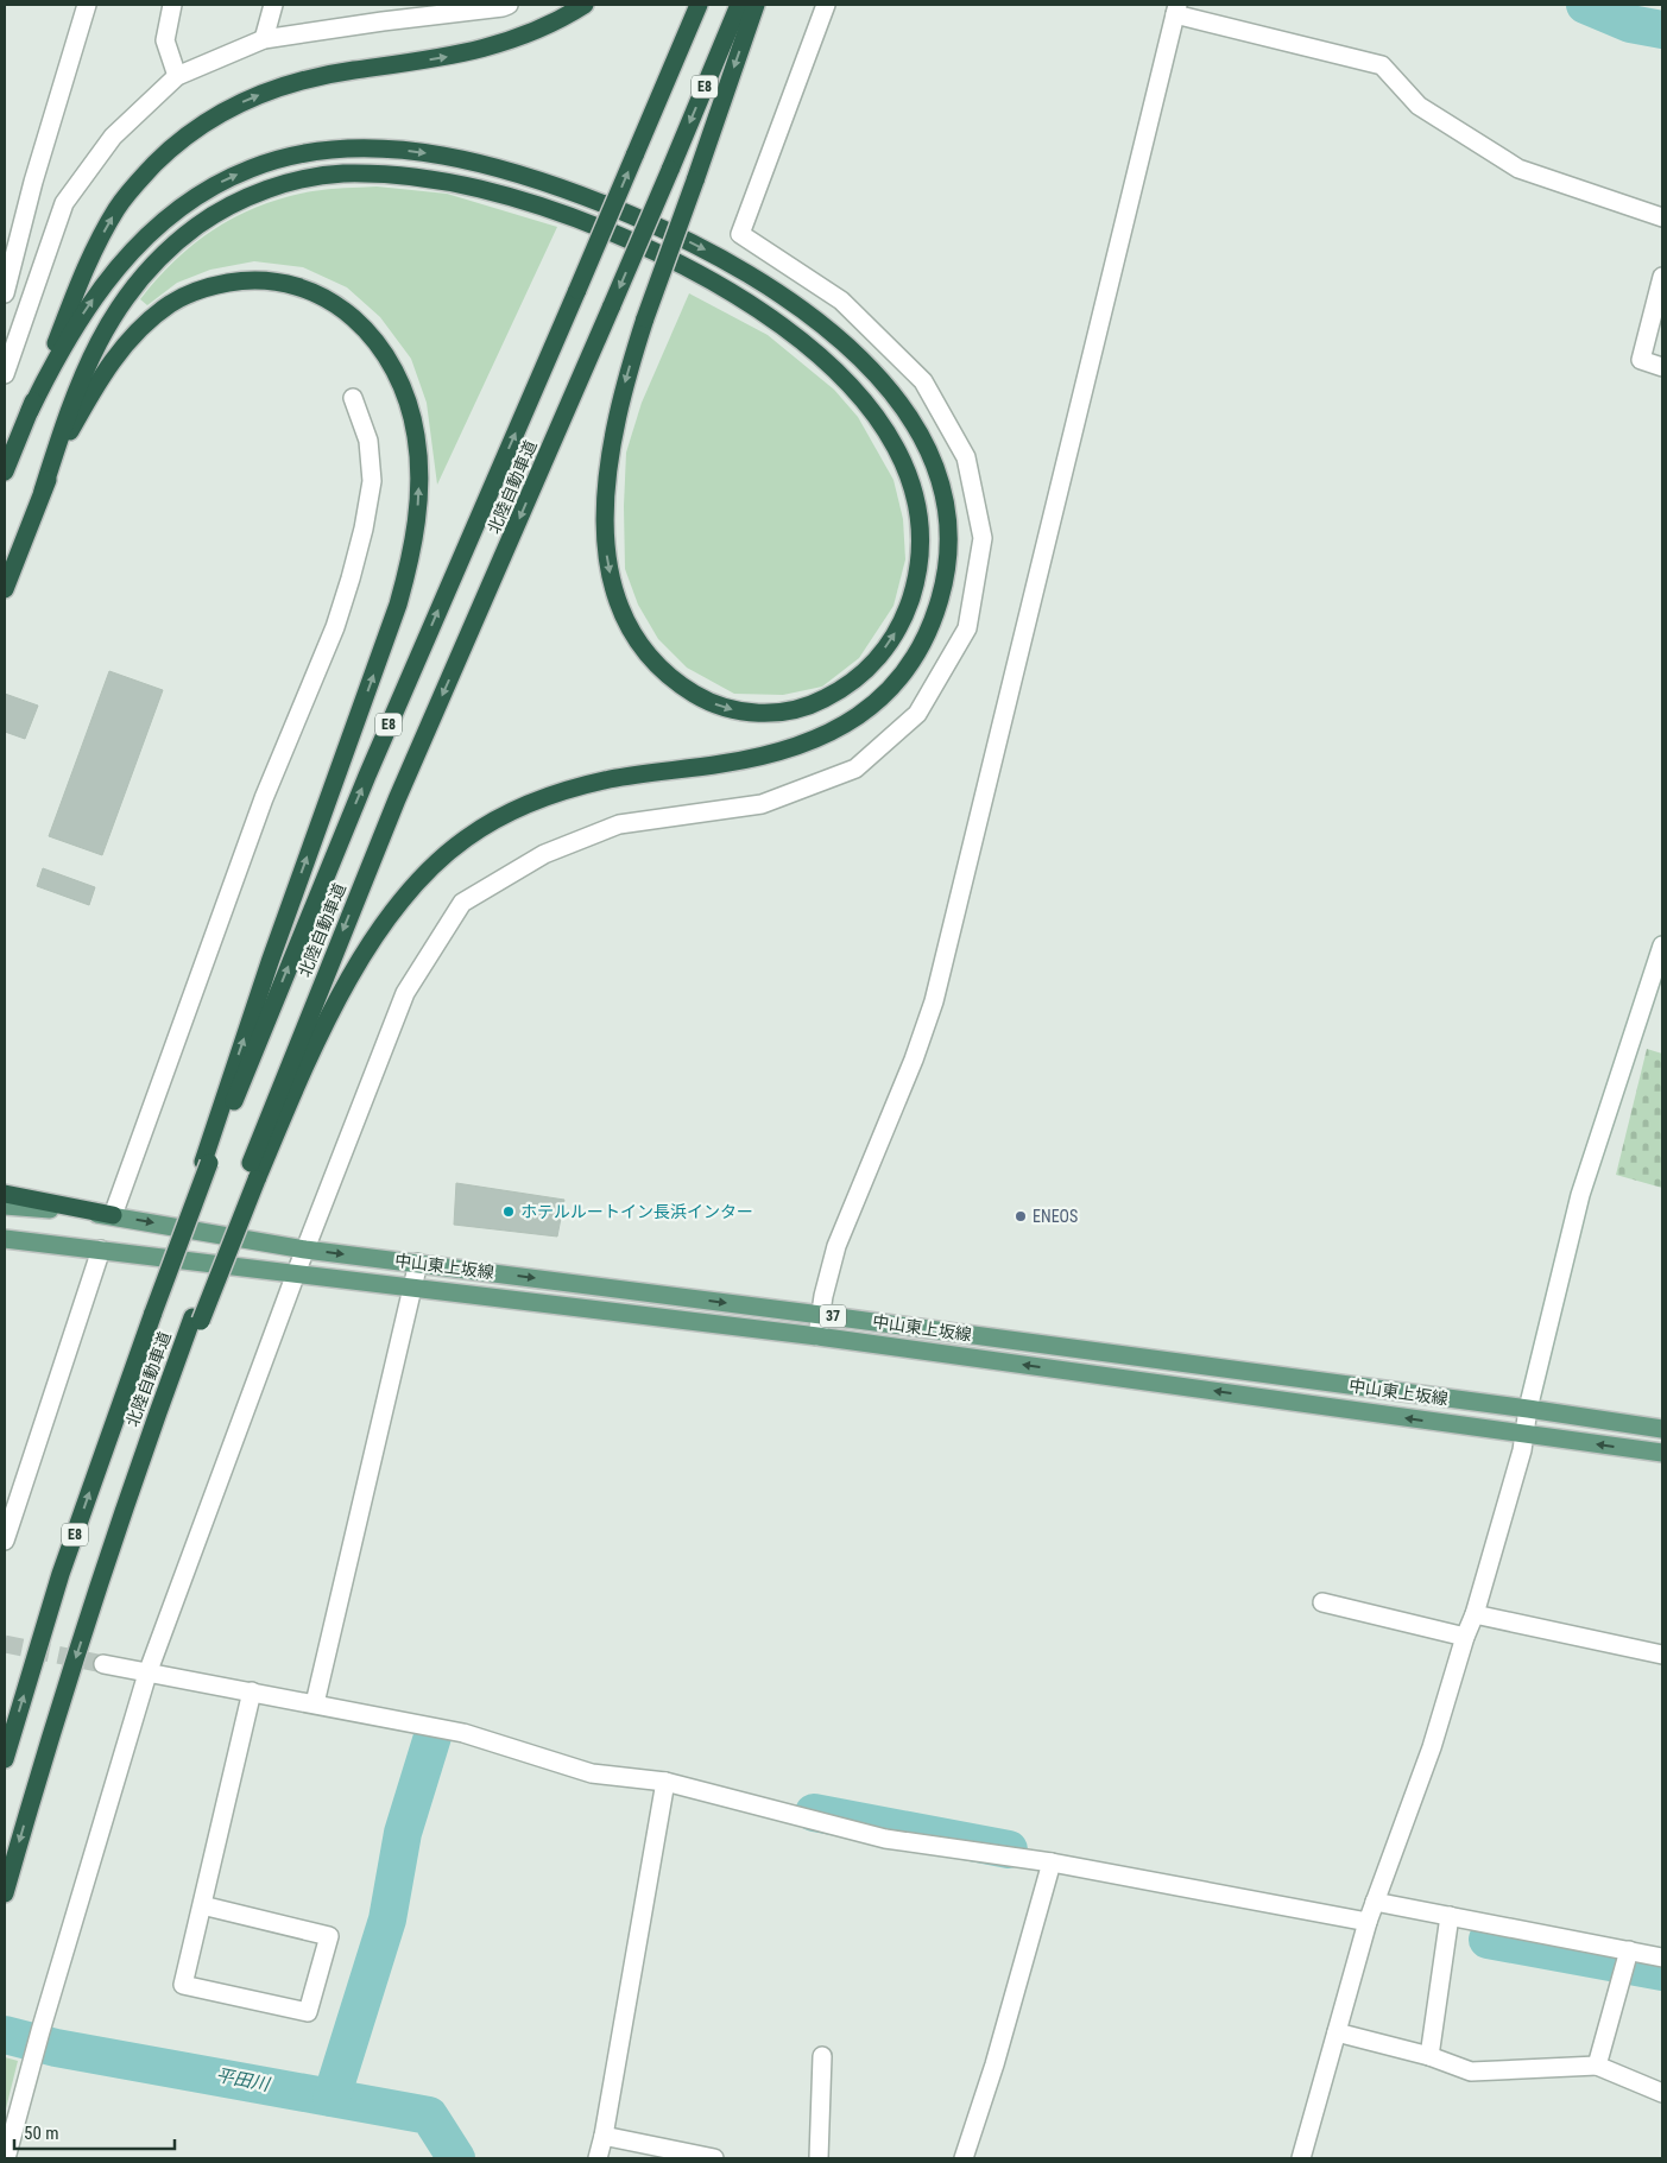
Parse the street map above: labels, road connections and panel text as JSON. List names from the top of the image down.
{
  "streets": {
    "highway": ["E8", "北陸自動車道"],
    "main road": ["中山東上坂線", "37"]
  },
  "water": ["平田川"],
  "places": ["ホテルルートイン長浜インター", "ENEOS"],
  "scale_bar": "50 m"
}
